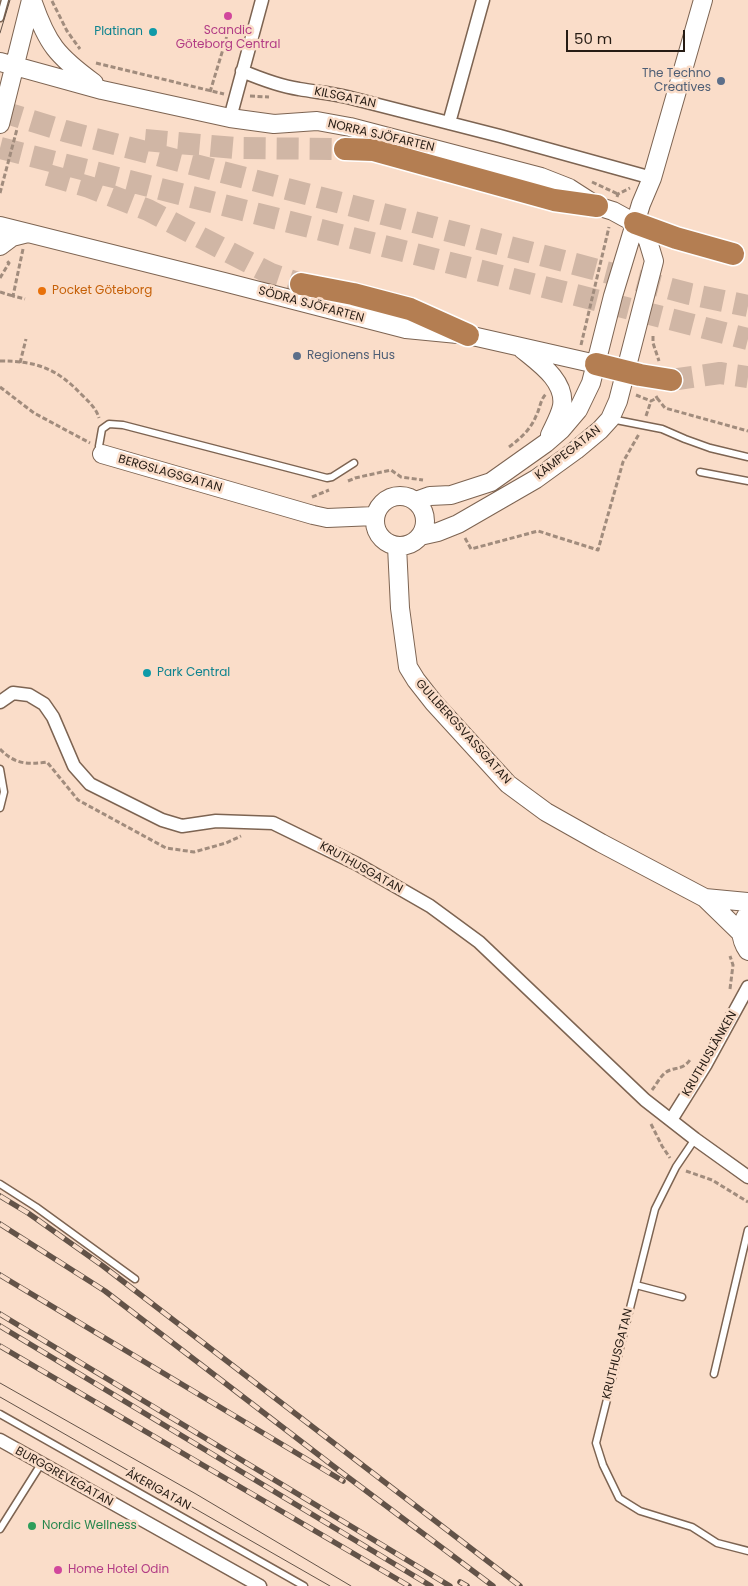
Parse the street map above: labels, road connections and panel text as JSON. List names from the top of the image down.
{
  "streets": {
    "street": [
      "KILSGATAN",
      "NORRA SJÖFARTEN",
      "SÖDRA SJÖFARTEN",
      "KÄMPEGATAN",
      "BERGSLAGSGATAN",
      "GULLBERGSVASSGATAN",
      "KRUTHUSGATAN",
      "KRUTHUSLÄNKEN",
      "BURGGREVEGATAN"
    ],
    "lane": ["ÅKERIGATAN"]
  },
  "crossings": [
    ["KILSGATAN", "KÄMPEGATAN"],
    ["NORRA SJÖFARTEN", "KÄMPEGATAN"],
    ["SÖDRA SJÖFARTEN", "KÄMPEGATAN"],
    ["KÄMPEGATAN", "BERGSLAGSGATAN"],
    ["KÄMPEGATAN", "GULLBERGSVASSGATAN"],
    ["BERGSLAGSGATAN", "GULLBERGSVASSGATAN"],
    ["KRUTHUSGATAN", "KRUTHUSLÄNKEN"]
  ],
  "places": [
    "Scandic Göteborg Central",
    "Platinan",
    "The Techno Creatives",
    "Pocket Göteborg",
    "Regionens Hus",
    "Park Central",
    "Nordic Wellness",
    "Home Hotel Odin"
  ],
  "scale_bar": "50 m"
}
